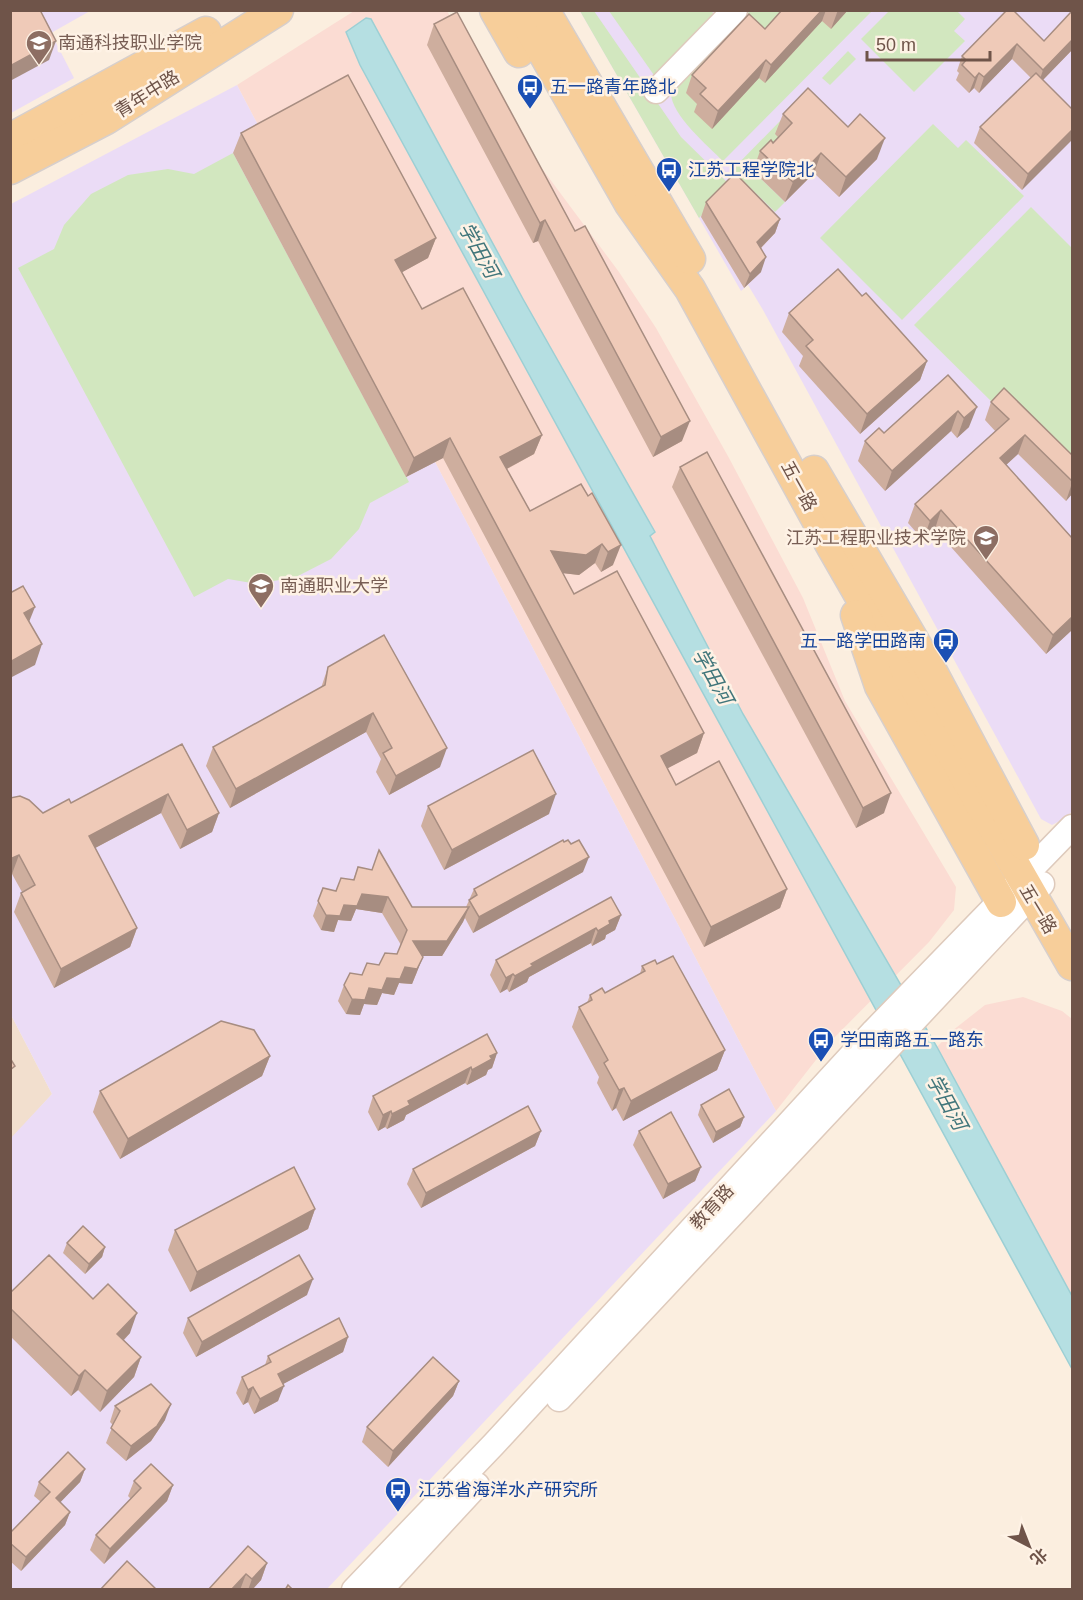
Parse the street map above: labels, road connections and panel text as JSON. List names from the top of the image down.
{
  "streets": {
    "main road": ["青年中路", "五一路"],
    "street": ["教育路"]
  },
  "crossings": [
    ["五一路", "教育路"]
  ],
  "water": ["学田河"],
  "places": {
    "school or university": ["南通科技职业学院", "江苏工程职业技术学院", "南通职业大学"],
    "bus stop": [
      "五一路青年路北",
      "江苏工程学院北",
      "五一路学田路南",
      "学田南路五一路东",
      "江苏省海洋水产研究所"
    ]
  },
  "scale_bar": "50 m",
  "north": "bottom right"
}
